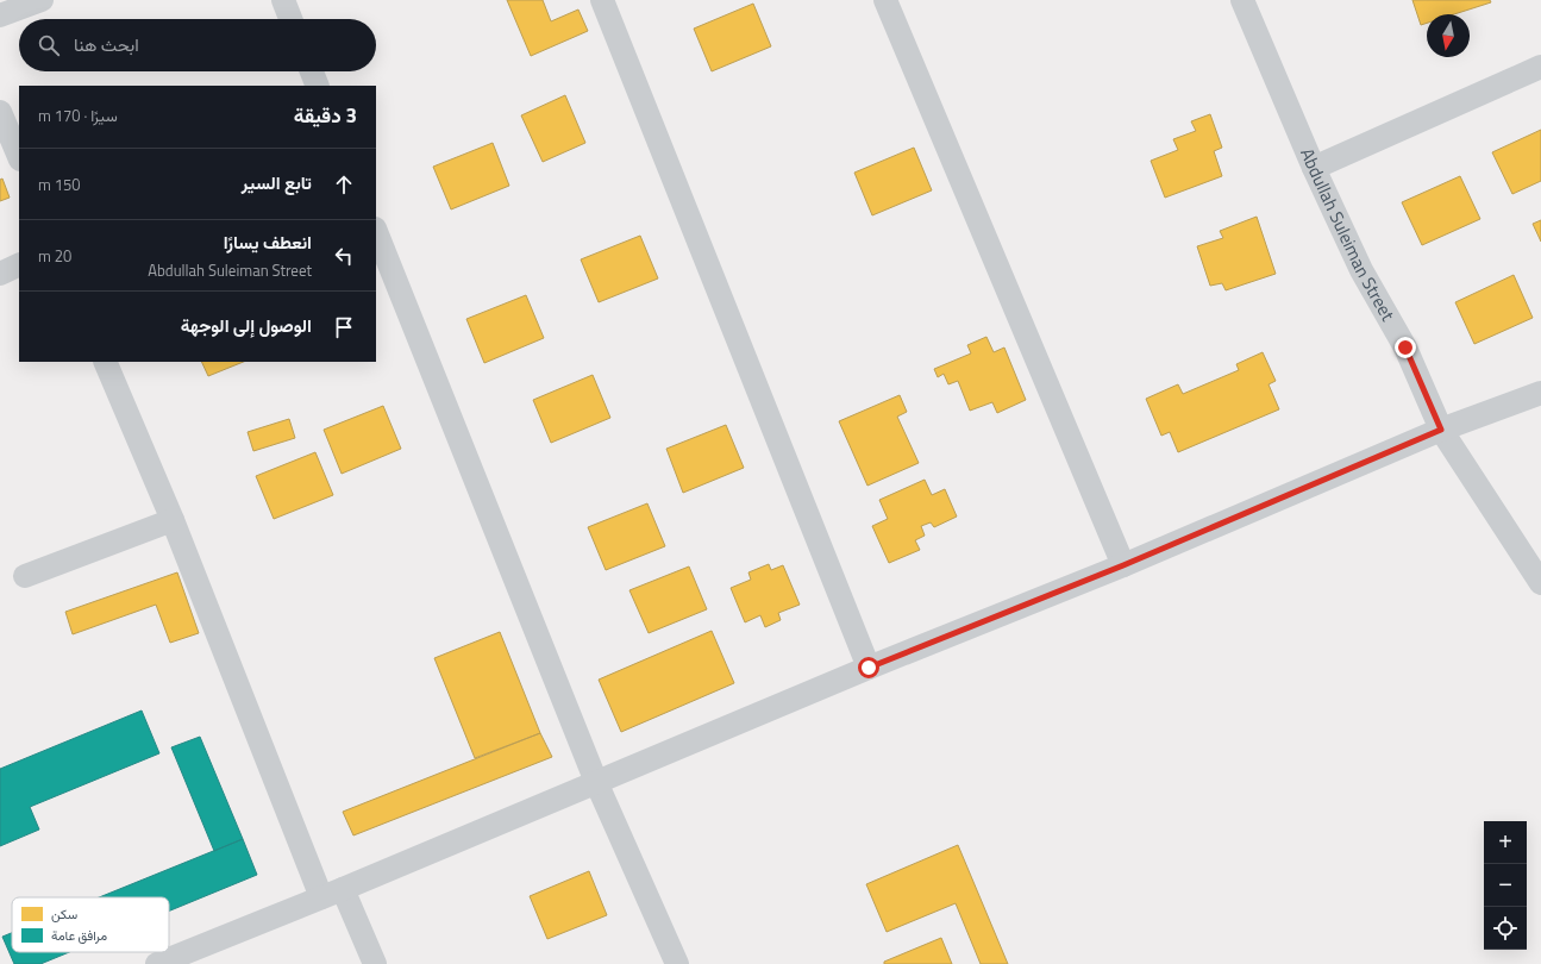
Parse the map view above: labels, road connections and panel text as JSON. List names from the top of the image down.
{
  "streets": {
    "street": ["Abdullah Suleiman Street"]
  },
  "legend": ["سكن", "مرافق عامة"],
  "north": "bottom",
  "page": {
    "search": "ابحث هنا",
    "heading": ["3 دقيقة", "سيرًا · 170 m"],
    "list": [
      ["تابع السير", "150 m"],
      ["انعطف يسارًا", "Abdullah Suleiman Street", "20 m"],
      "الوصول إلى الوجهة"
    ],
    "map_buttons": ["+", "−"]
  }
}
